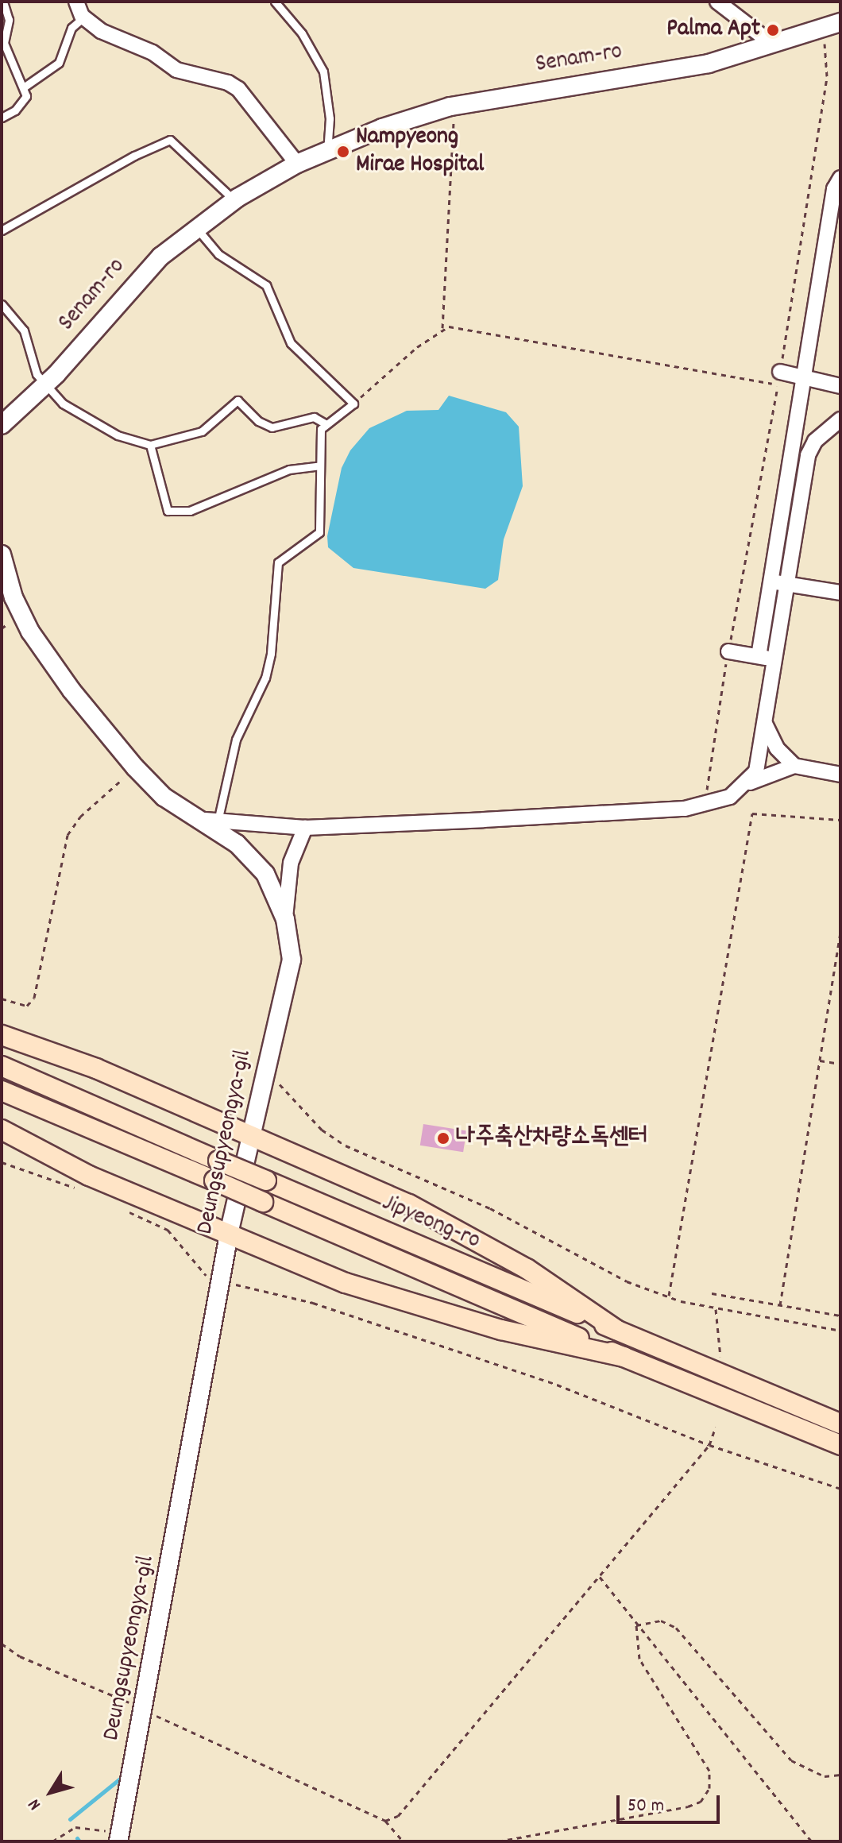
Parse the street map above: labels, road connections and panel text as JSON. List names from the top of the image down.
{
  "streets": {
    "main road": ["Jipyeong-ro"],
    "street": ["Senam-ro", "Deungsupyeongya-gil"]
  },
  "places": ["Palma Apt", "Nampyeong Mirae Hospital", "나주축산차량소독센터"],
  "scale_bar": "50 m",
  "north": "bottom left"
}
